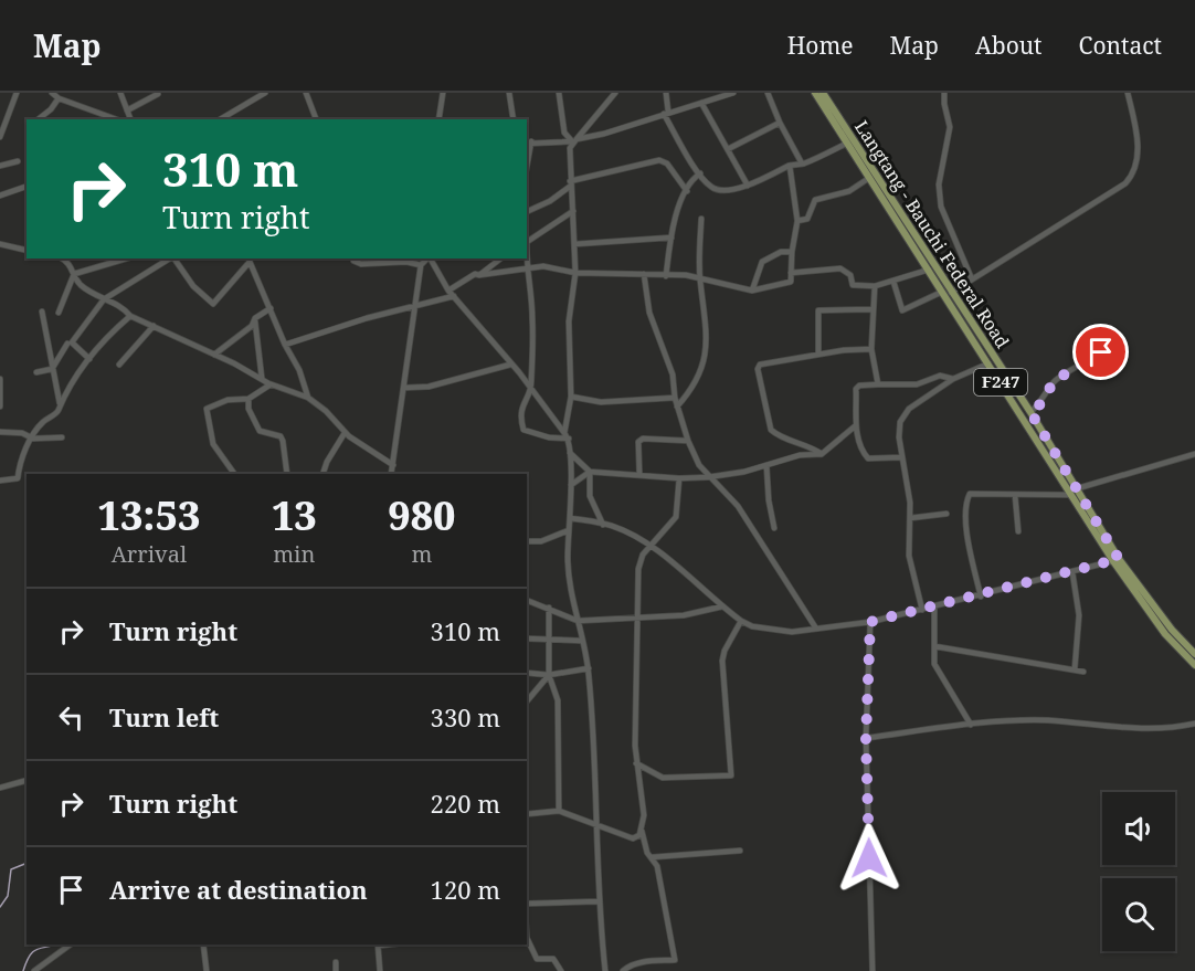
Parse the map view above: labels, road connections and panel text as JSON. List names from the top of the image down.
{
  "streets": {
    "main road": ["Langtang - Bauchi Federal Road", "F247"]
  },
  "crossings": [
    ["Langtang - Bauchi Federal Road", "F247"]
  ],
  "page": {
    "header": "Map",
    "nav": [
      "Home",
      "Map",
      "About",
      "Contact"
    ],
    "turn": ["310 m", "Turn right"],
    "eta": [
      "13:53",
      "Arrival",
      "13",
      "min",
      "980",
      "m"
    ],
    "list": [
      {
        "name": "Turn right",
        "value": "310 m"
      },
      {
        "name": "Turn left",
        "value": "330 m"
      },
      {
        "name": "Turn right",
        "value": "220 m"
      },
      {
        "name": "Arrive at destination",
        "value": "120 m"
      }
    ]
  }
}
